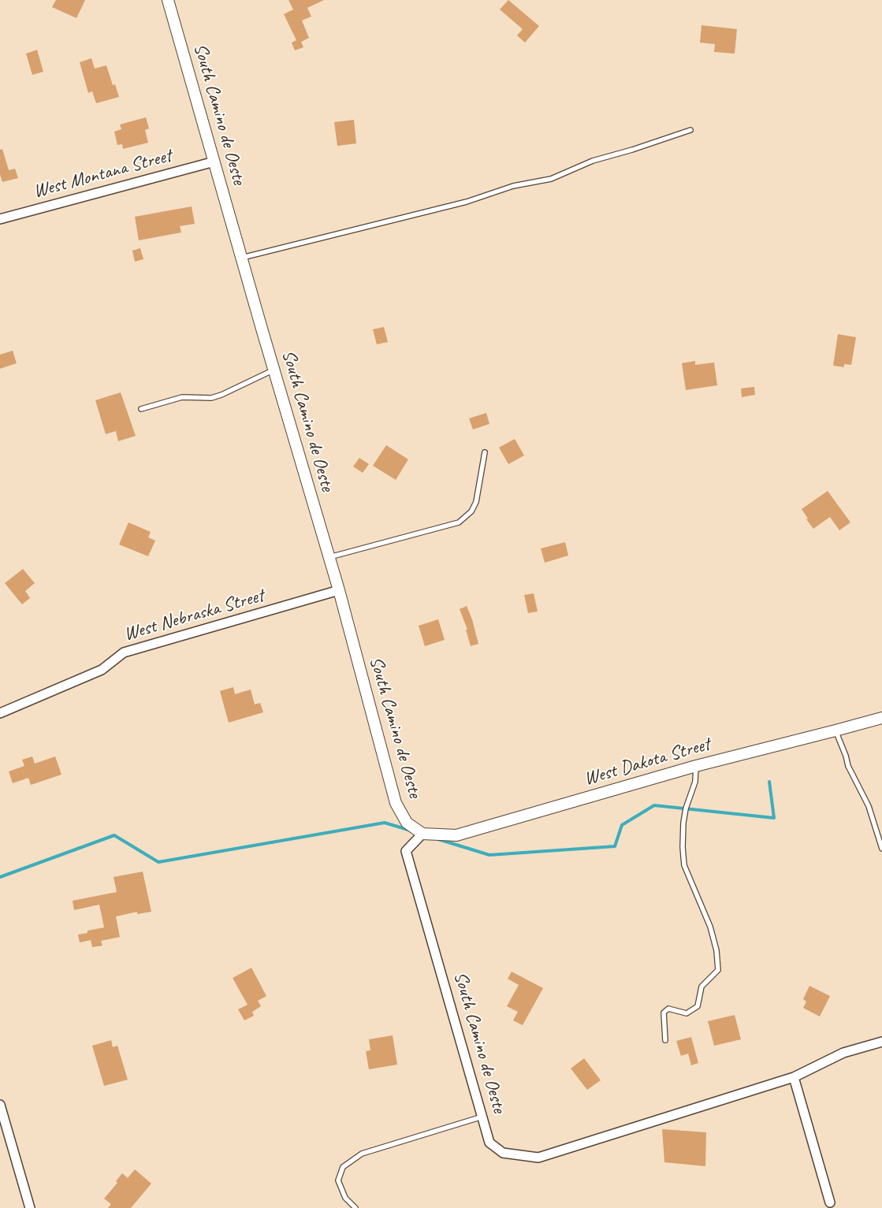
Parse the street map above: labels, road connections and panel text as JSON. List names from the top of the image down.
{
  "streets": {
    "street": [
      "South Camino de Oeste",
      "West Montana Street",
      "West Nebraska Street",
      "West Dakota Street"
    ]
  },
  "crossings": [
    ["South Camino de Oeste", "West Montana Street"],
    ["South Camino de Oeste", "West Nebraska Street"],
    ["South Camino de Oeste", "West Dakota Street"]
  ]
}
